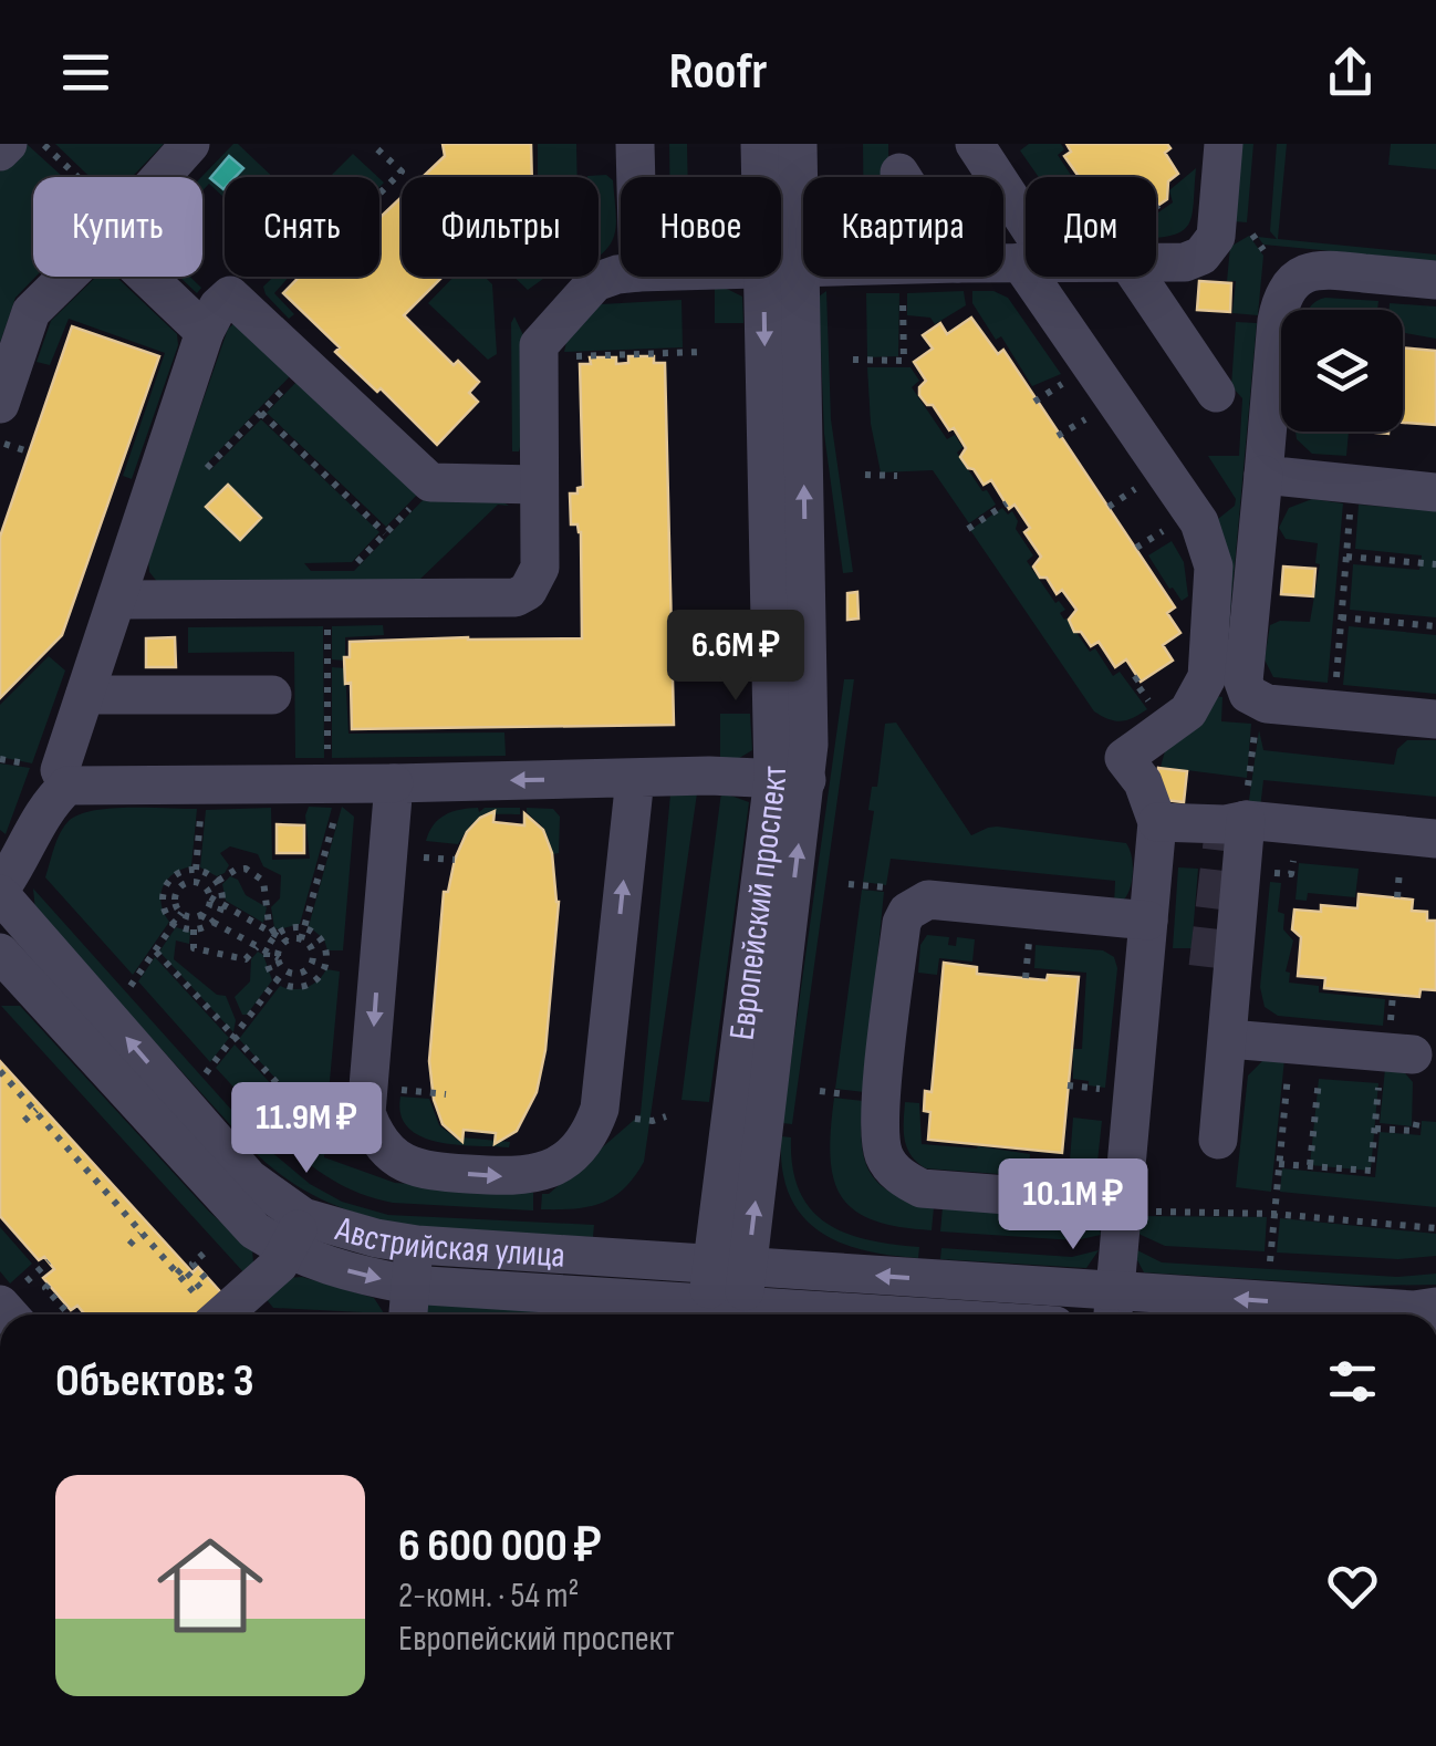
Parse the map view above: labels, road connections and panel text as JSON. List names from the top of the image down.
{
  "streets": {
    "street": ["Европейский проспект", "Австрийская улица"]
  },
  "crossings": [
    ["Европейский проспект", "Австрийская улица"]
  ],
  "page": {
    "header": "Roofr",
    "chip": [
      "Купить",
      "Снять",
      "Фильтры",
      "Новое",
      "Квартира",
      "Дом"
    ],
    "price": ["6.6M ₽", "11.9M ₽", "10.1M ₽"],
    "heading": "Объектов: 3",
    "list": [
      {
        "name": "6 600 000 ₽",
        "note": "2-комн. · 54 m² · Европейский проспект"
      }
    ]
  }
}
